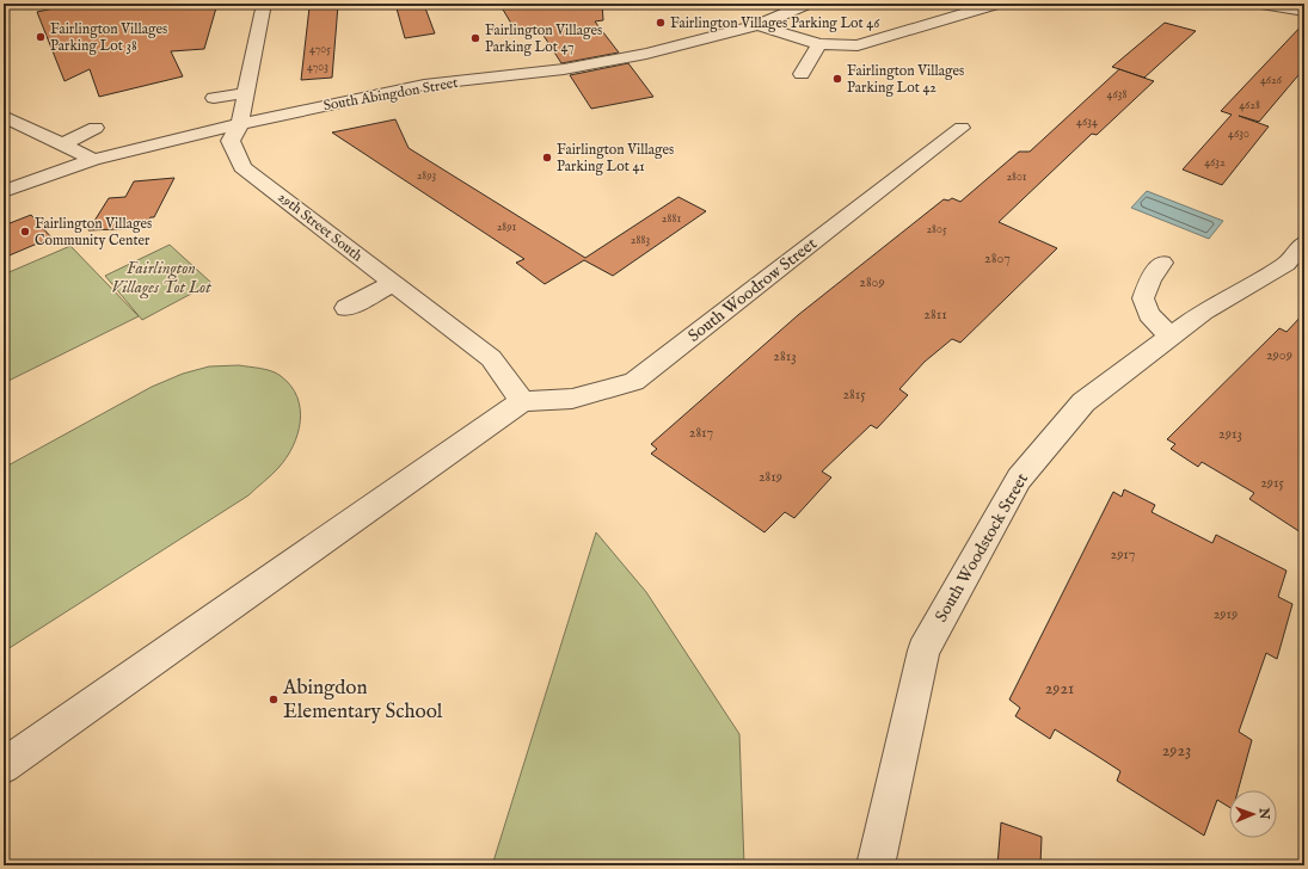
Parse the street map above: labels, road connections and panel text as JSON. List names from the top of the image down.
{
  "streets": {
    "street": [
      "South Abingdon Street",
      "29th Street South",
      "South Woodrow Street",
      "South Woodstock Street"
    ]
  },
  "crossings": [
    ["South Abingdon Street", "29th Street South"],
    ["29th Street South", "South Woodrow Street"]
  ],
  "parks": ["Fairlington Villages Tot Lot"],
  "places": [
    "Fairlington Villages Parking Lot 46",
    "Fairlington Villages Parking Lot 38",
    "Fairlington Villages Parking Lot 47",
    "Fairlington Villages Parking Lot 42",
    "Fairlington Villages Parking Lot 41",
    "Fairlington Villages Community Center",
    "Abingdon Elementary School"
  ],
  "house_numbers": [
    "4705",
    "4703",
    "4626",
    "4638",
    "4628",
    "4634",
    "4630",
    "4632",
    "2893",
    "2801",
    "2881",
    "2891",
    "2805",
    "2883",
    "2807",
    "2809",
    "2811",
    "2909",
    "2813",
    "2815",
    "2817",
    "2913",
    "2819",
    "2915",
    "2917",
    "2919",
    "2921",
    "2923"
  ],
  "north": "right"
}
